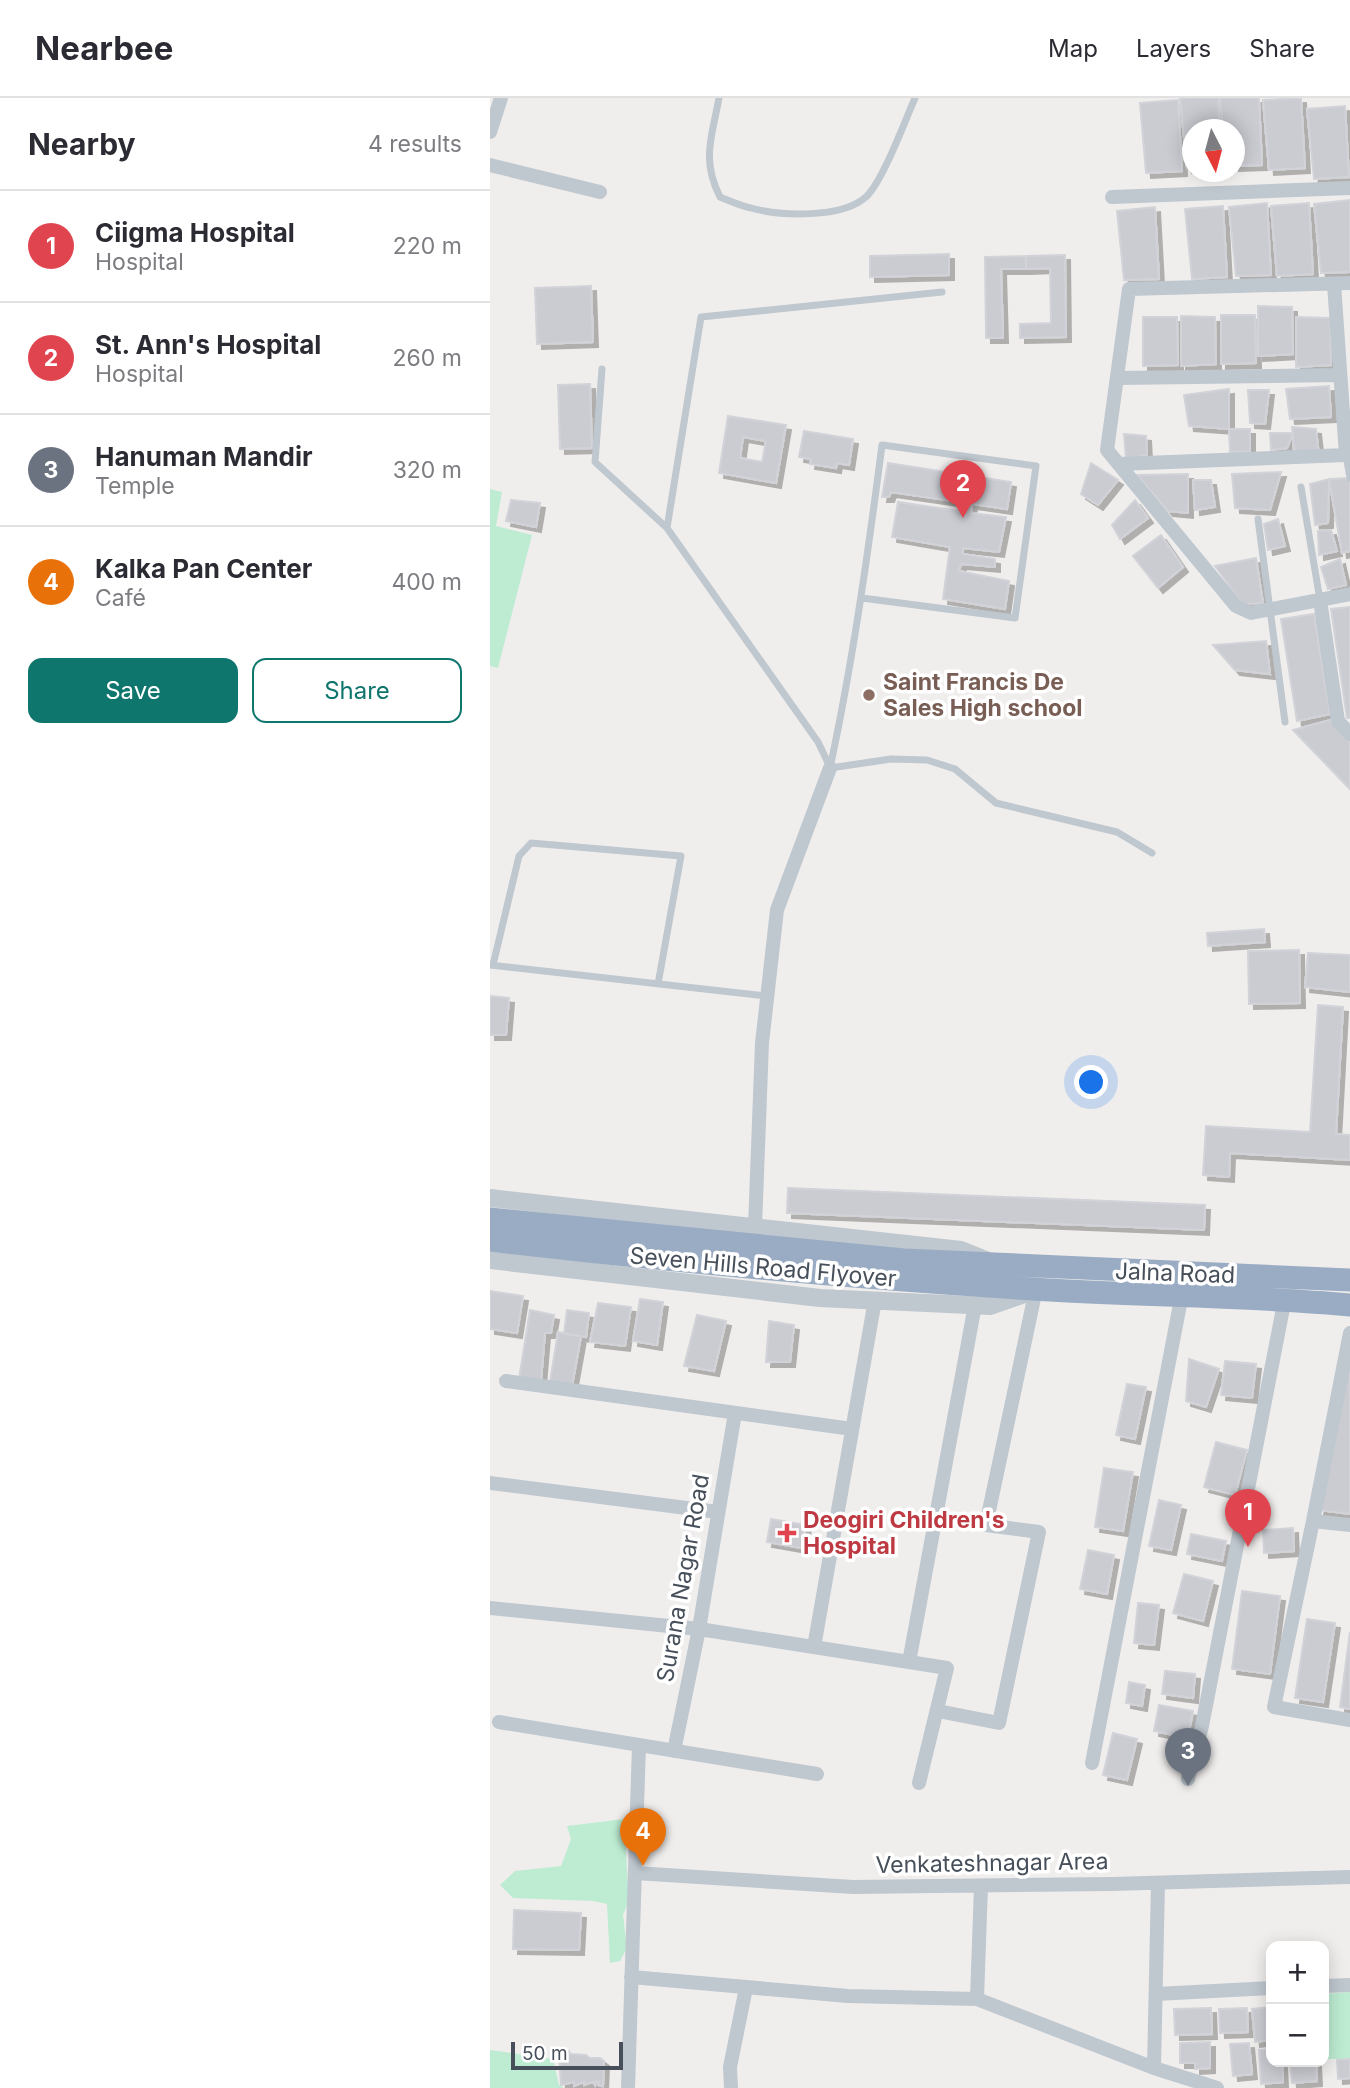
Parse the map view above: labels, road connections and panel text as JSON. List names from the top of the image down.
{
  "streets": {
    "highway": ["Seven Hills Road Flyover", "Jalna Road"],
    "street": ["Surana Nagar Road", "Venkateshnagar Area"]
  },
  "crossings": [
    ["Seven Hills Road Flyover", "Jalna Road"]
  ],
  "places": {
    "other": ["Saint Francis De Sales High school"],
    "health": ["Deogiri Children's Hospital"]
  },
  "scale_bar": "50 m",
  "north": "bottom",
  "page": {
    "header": "Nearbee",
    "nav": ["Map", "Layers", "Share"],
    "heading": ["Nearby", "4 results"],
    "list": [
      {
        "mark": "1",
        "name": "Ciigma Hospital",
        "note": "Hospital",
        "value": "220 m"
      },
      {
        "mark": "2",
        "name": "St. Ann's Hospital",
        "note": "Hospital",
        "value": "260 m"
      },
      {
        "mark": "3",
        "name": "Hanuman Mandir",
        "note": "Temple",
        "value": "320 m"
      },
      {
        "mark": "4",
        "name": "Kalka Pan Center",
        "note": "Café",
        "value": "400 m"
      }
    ],
    "pins": [
      "2",
      "1",
      "3",
      "4"
    ],
    "buttons": ["Save", "Share"],
    "map_buttons": ["+", "−"],
    "scale": "50 m"
  }
}
